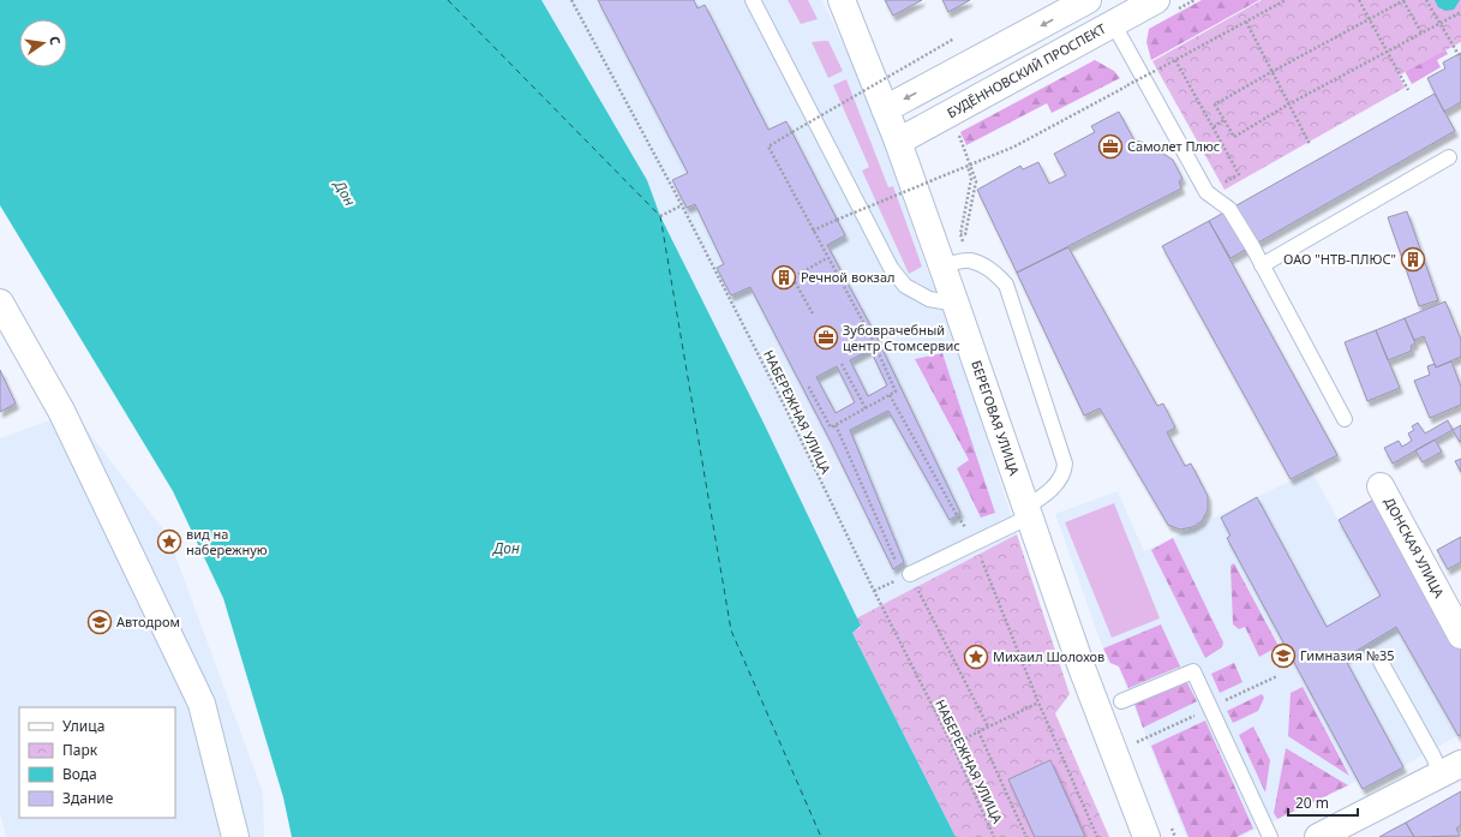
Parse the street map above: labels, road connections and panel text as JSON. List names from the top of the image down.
{
  "streets": {
    "street": ["БУДЁННОВСКИЙ ПРОСПЕКТ", "БЕРЕГОВАЯ УЛИЦА", "ДОНСКАЯ УЛИЦА"],
    "path": ["НАБЕРЕЖНАЯ УЛИЦА"]
  },
  "crossings": [
    ["БУДЁННОВСКИЙ ПРОСПЕКТ", "БЕРЕГОВАЯ УЛИЦА"]
  ],
  "water": ["Дон"],
  "places": {
    "office": ["Самолет Плюс", "Зубоврачебный центр Стомсервис"],
    "building": ["ОАО \"НТВ-ПЛЮС\"", "Речной вокзал"],
    "place": ["вид на набережную", "Михаил Шолохов"],
    "school or university": ["Автодром", "Гимназия №35"]
  },
  "legend": [
    "Улица",
    "Парк",
    "Вода",
    "Здание"
  ],
  "scale_bar": "20 m",
  "north": "right"
}
